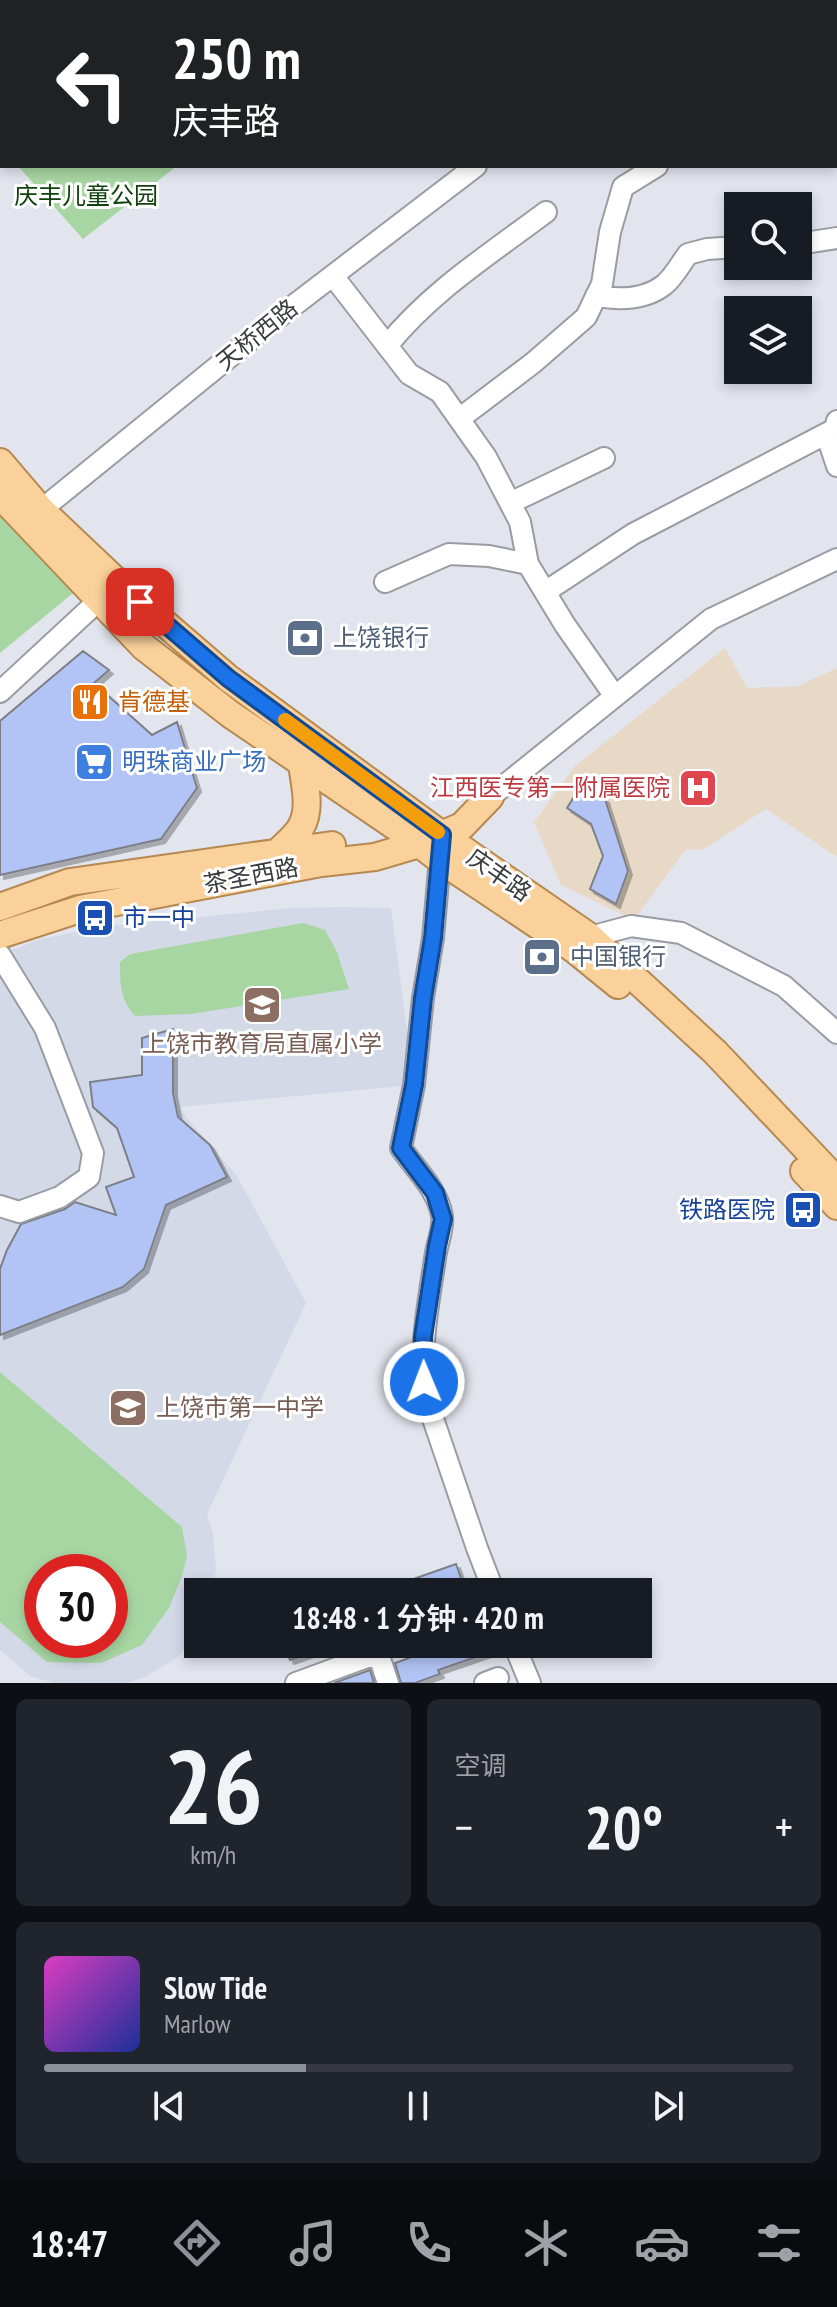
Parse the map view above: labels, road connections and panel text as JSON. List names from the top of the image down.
{
  "streets": {
    "main road": ["庆丰路", "茶圣西路"],
    "street": ["天桥西路"]
  },
  "crossings": [
    ["天桥西路", "庆丰路"],
    ["庆丰路", "茶圣西路"]
  ],
  "parks": ["庆丰儿童公园"],
  "places": {
    "bank": ["上饶银行", "中国银行"],
    "restaurant": ["肯德基"],
    "supermarket": ["明珠商业广场"],
    "hospital": ["江西医专第一附属医院"],
    "bus stop": ["市一中", "铁路医院"],
    "school or university": ["上饶市教育局直属小学", "上饶市第一中学"]
  },
  "page": {
    "turn": ["250 m", "庆丰路"],
    "limit": "30",
    "trip": "18:48 · 1 分钟 · 420 m",
    "tile": [
      ["26", "km/h"],
      "空调"
    ],
    "heat": ["−", "20°", "+"],
    "song": ["Slow Tide", "Marlow"],
    "tabs": "18:47"
  }
}
